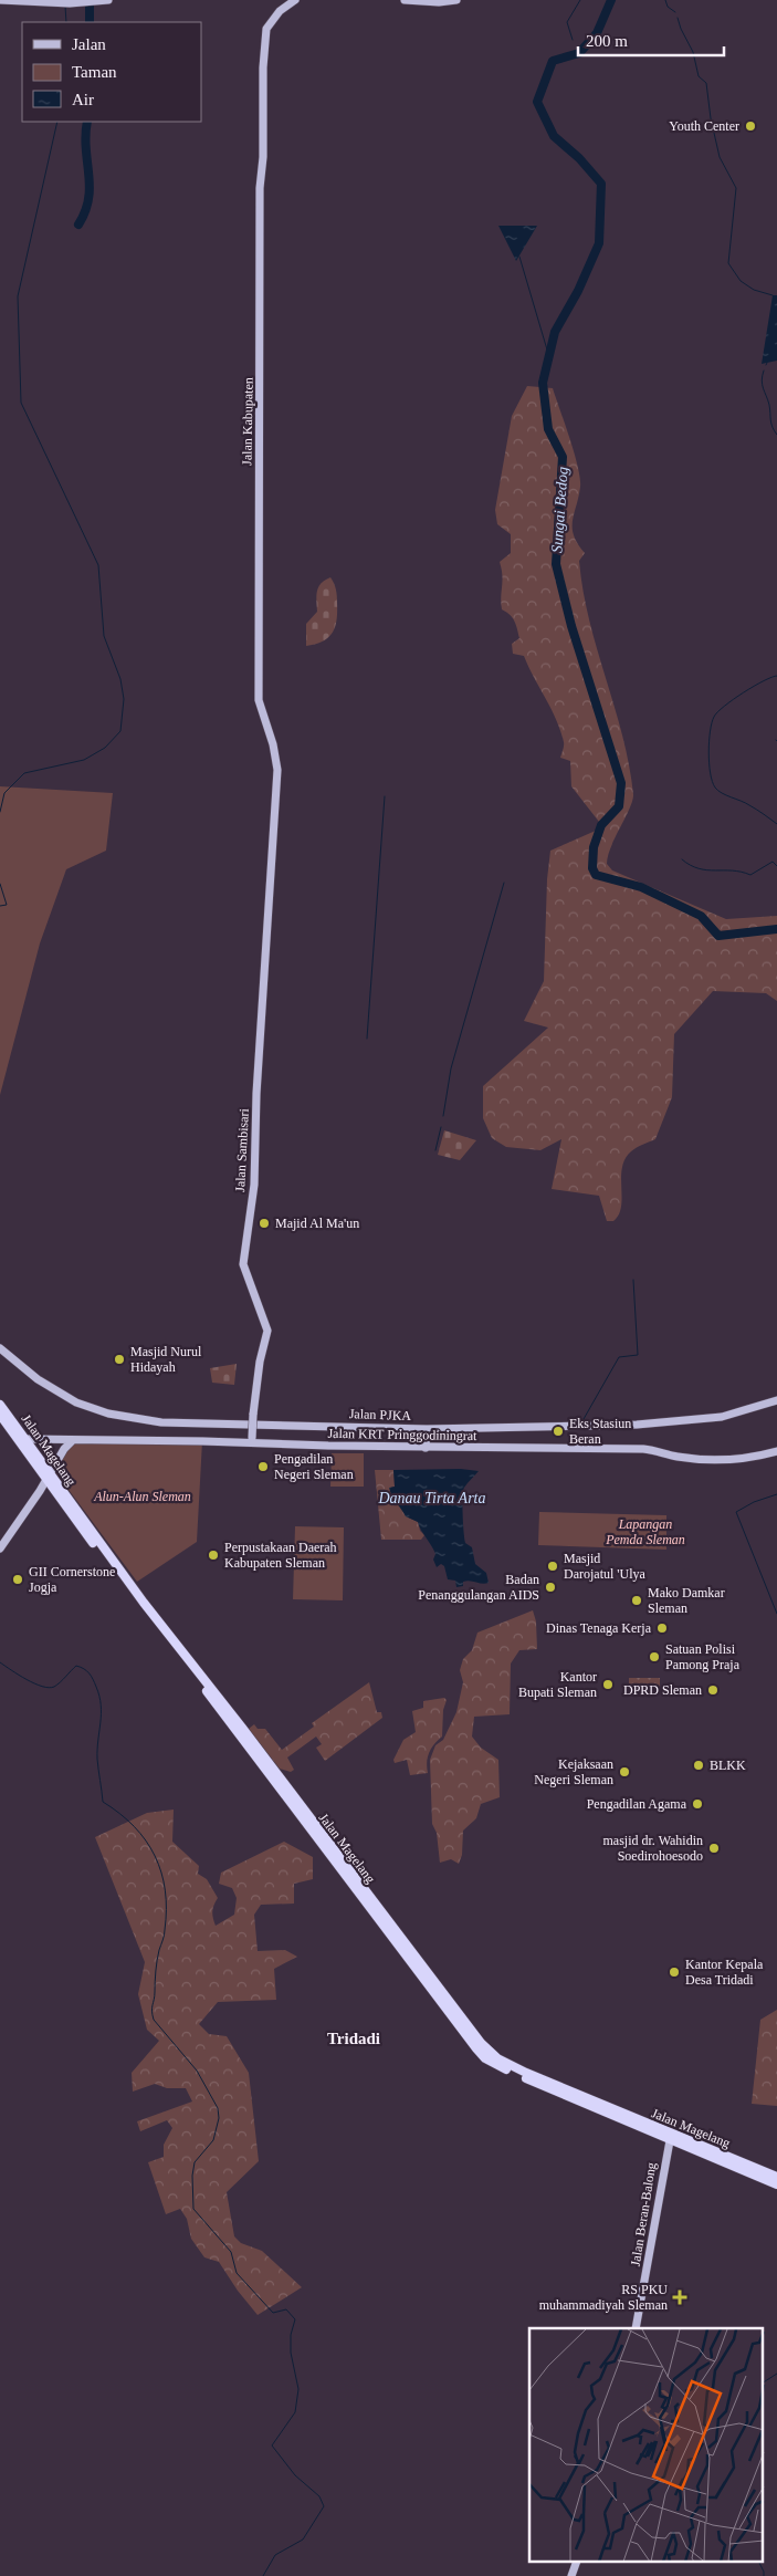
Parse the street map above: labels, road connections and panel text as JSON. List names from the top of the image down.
{
  "streets": {
    "highway": ["Jalan Magelang"],
    "main road": [
      "Jalan Kabupaten",
      "Jalan Sambisari",
      "Jalan PJKA",
      "Jalan KRT Pringgodiningrat",
      "Jalan Beran-Balong"
    ]
  },
  "crossings": [
    ["Jalan Kabupaten", "Jalan Sambisari"],
    ["Jalan Sambisari", "Jalan KRT Pringgodiningrat"],
    ["Jalan KRT Pringgodiningrat", "Jalan Magelang"],
    ["Jalan Magelang", "Jalan Beran-Balong"]
  ],
  "districts": ["Tridadi"],
  "water": ["Sungai Bedog", "Danau Tirta Arta"],
  "parks": ["Alun-Alun Sleman", "Lapangan Pemda Sleman"],
  "places": {
    "other": [
      "Youth Center",
      "Majid Al Ma'un",
      "Masjid Nurul Hidayah",
      "Eks Stasiun Beran",
      "Pengadilan Negeri Sleman",
      "Perpustakaan Daerah Kabupaten Sleman",
      "Masjid Darojatul 'Ulya",
      "GII Cornerstone Jogja",
      "Badan Penanggulangan AIDS",
      "Mako Damkar Sleman",
      "Dinas Tenaga Kerja",
      "Satuan Polisi Pamong Praja",
      "Kantor Bupati Sleman",
      "DPRD Sleman",
      "BLKK",
      "Kejaksaan Negeri Sleman",
      "Pengadilan Agama",
      "masjid dr. Wahidin Soedirohoesodo",
      "Kantor Kepala Desa Tridadi"
    ],
    "health": ["RS PKU muhammadiyah Sleman"]
  },
  "legend": ["Jalan", "Taman", "Air"],
  "scale_bar": "200 m"
}
